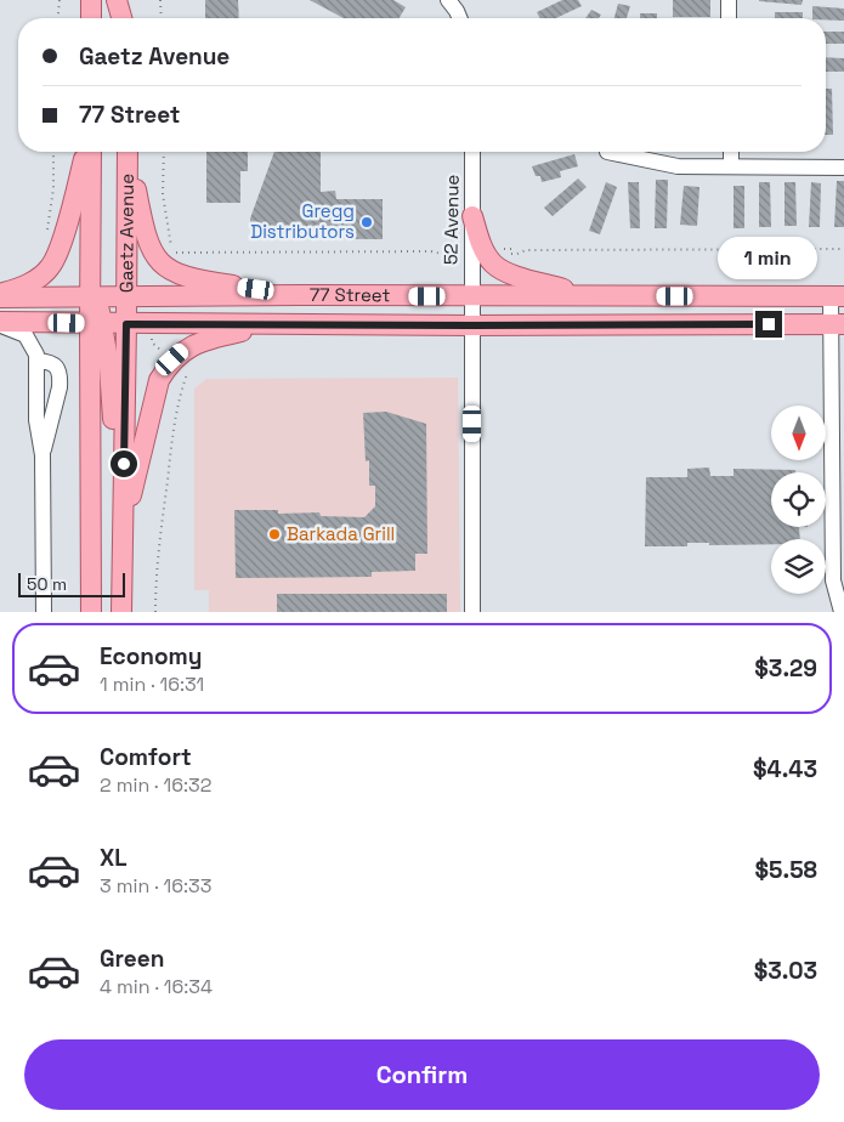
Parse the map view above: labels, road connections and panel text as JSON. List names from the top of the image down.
{
  "streets": {
    "main road": ["Gaetz Avenue", "77 Street"],
    "street": ["52 Avenue"]
  },
  "crossings": [
    ["52 Avenue", "77 Street"],
    ["Gaetz Avenue", "77 Street"]
  ],
  "places": ["Gregg Distributors", "Barkada Grill"],
  "scale_bar": "50 m",
  "north": "bottom",
  "page": {
    "banner": ["Gaetz Avenue", "77 Street"],
    "bubble": "1 min",
    "scale": "50 m",
    "list": [
      {
        "name": "Economy",
        "note": "1 min · 16:31",
        "value": "$3.29"
      },
      {
        "name": "Comfort",
        "note": "2 min · 16:32",
        "value": "$4.43"
      },
      {
        "name": "XL",
        "note": "3 min · 16:33",
        "value": "$5.58"
      },
      {
        "name": "Green",
        "note": "4 min · 16:34",
        "value": "$3.03"
      }
    ],
    "buttons": "Confirm"
  }
}
